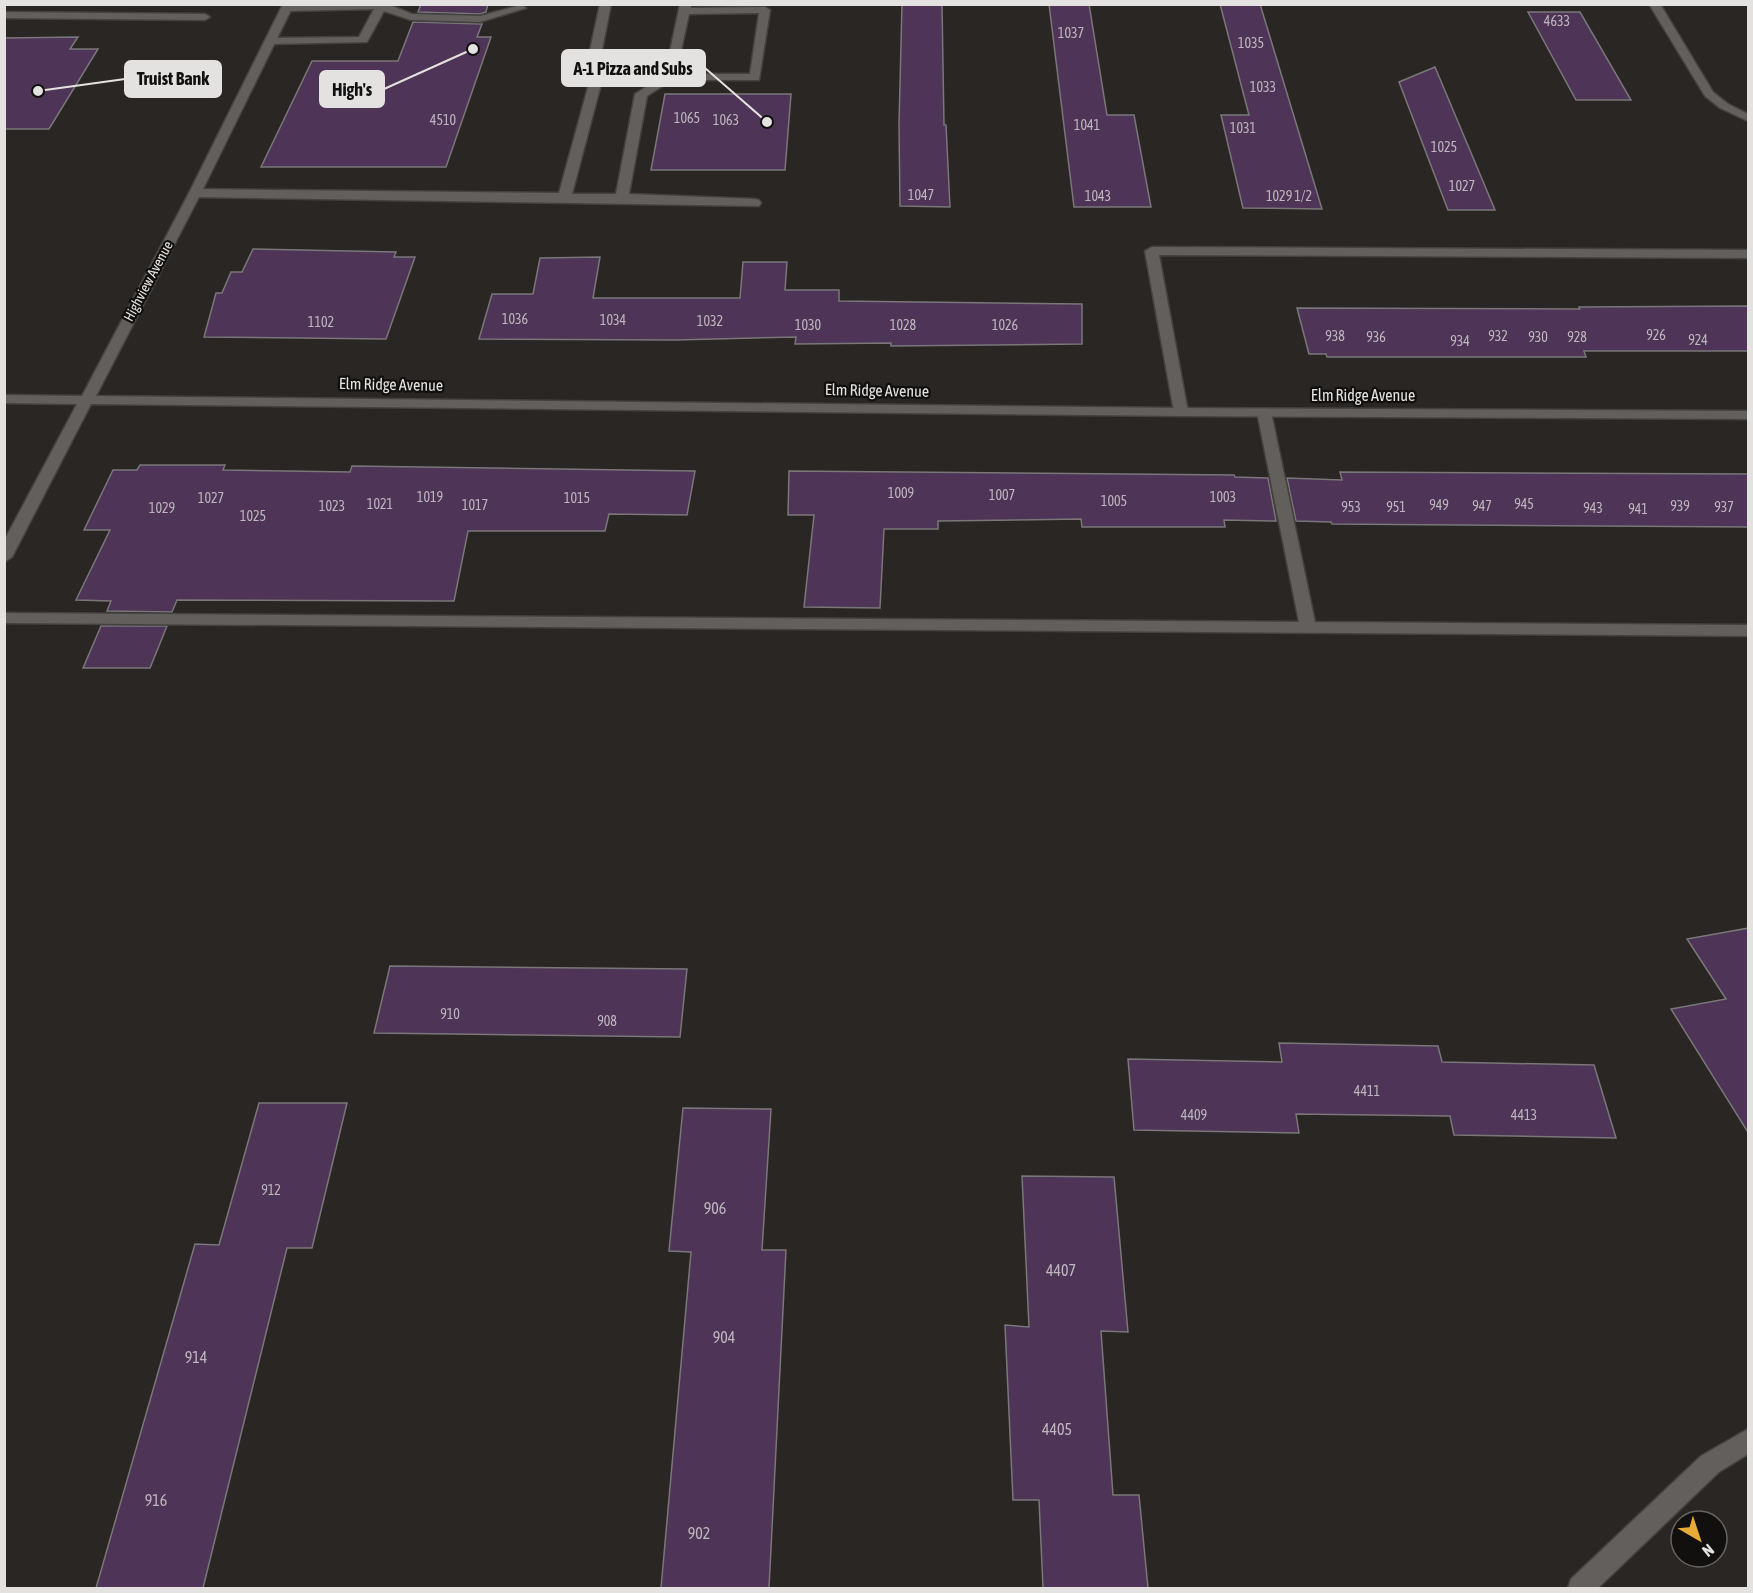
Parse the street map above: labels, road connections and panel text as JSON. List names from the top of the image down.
{
  "streets": {
    "street": ["Highview Avenue", "Elm Ridge Avenue"]
  },
  "crossings": [
    ["Highview Avenue", "Elm Ridge Avenue"]
  ],
  "places": ["High's", "Truist Bank", "A-1 Pizza and Subs"],
  "house_numbers": [
    "4633",
    "1037",
    "1035",
    "1033",
    "1065",
    "4510",
    "1063",
    "1041",
    "1031",
    "1025",
    "1027",
    "1047",
    "1043",
    "1029 1/2",
    "1036",
    "1034",
    "1032",
    "1102",
    "1030",
    "1028",
    "1026",
    "926",
    "938",
    "932",
    "936",
    "930",
    "928",
    "924",
    "934",
    "1009",
    "1007",
    "1019",
    "1003",
    "1027",
    "1015",
    "1005",
    "1021",
    "945",
    "1017",
    "949",
    "1023",
    "947",
    "939",
    "953",
    "951",
    "937",
    "1029",
    "943",
    "941",
    "1025",
    "910",
    "908",
    "4411",
    "4409",
    "4413",
    "912",
    "906",
    "4407",
    "904",
    "914",
    "4405",
    "916",
    "902"
  ],
  "north": "bottom right"
}
